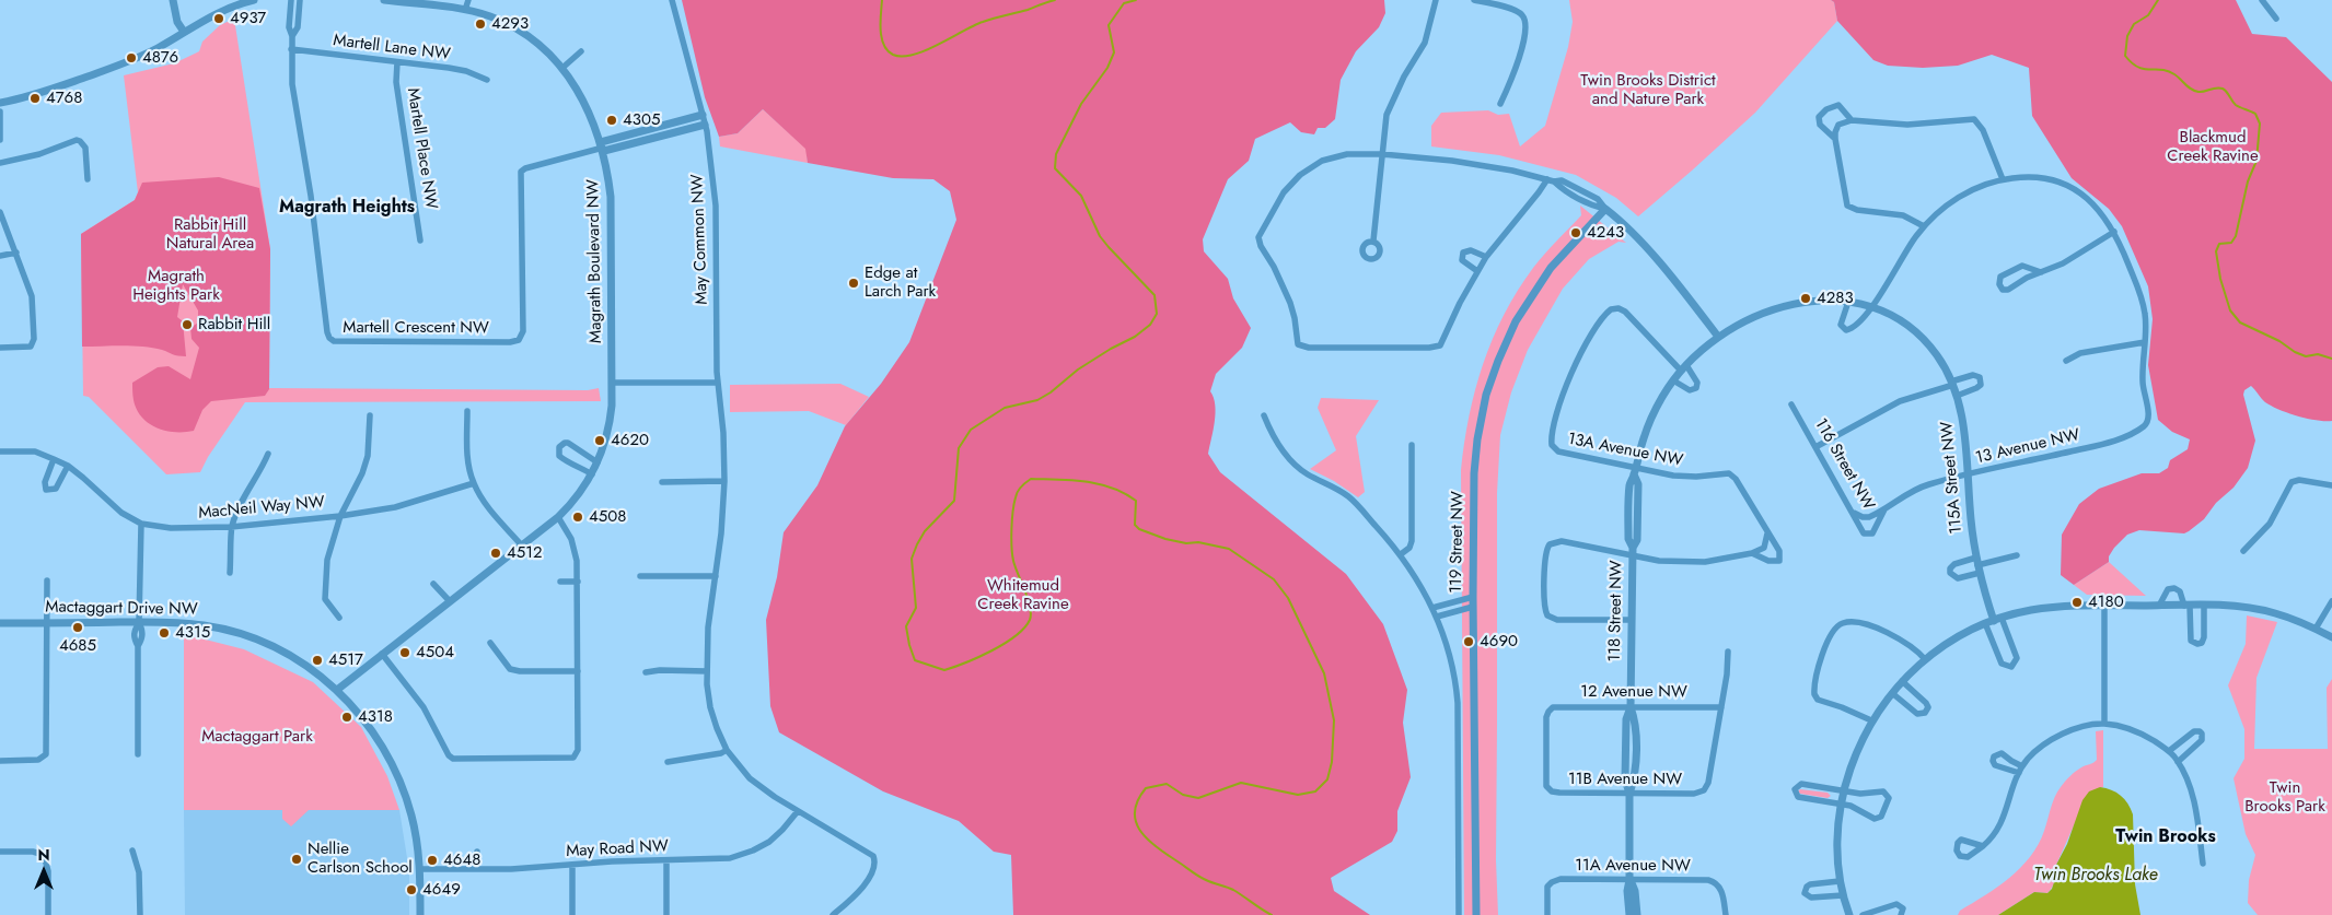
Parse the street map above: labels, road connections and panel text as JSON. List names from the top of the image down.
{
  "streets": {
    "street": [
      "Martell Lane NW",
      "Martell Place NW",
      "May Common NW",
      "Magrath Boulevard NW",
      "Martell Crescent NW",
      "13 Avenue NW",
      "13A Avenue NW",
      "116 Street NW",
      "115A Street NW",
      "MacNeil Way NW",
      "119 Street NW",
      "Mactaggart Drive NW",
      "118 Street NW",
      "12 Avenue NW",
      "11B Avenue NW",
      "May Road NW",
      "11A Avenue NW"
    ]
  },
  "crossings": [
    ["Martell Lane NW", "Martell Place NW"],
    ["Martell Lane NW", "Martell Crescent NW"],
    ["May Common NW", "May Road NW"],
    ["Magrath Boulevard NW", "Martell Crescent NW"],
    ["Magrath Boulevard NW", "Mactaggart Drive NW"],
    ["13 Avenue NW", "116 Street NW"],
    ["13 Avenue NW", "115A Street NW"],
    ["13A Avenue NW", "118 Street NW"],
    ["115A Street NW", "118 Street NW"],
    ["Mactaggart Drive NW", "May Road NW"],
    ["118 Street NW", "12 Avenue NW"],
    ["118 Street NW", "11B Avenue NW"],
    ["118 Street NW", "11A Avenue NW"],
    ["12 Avenue NW", "11B Avenue NW"]
  ],
  "districts": ["Magrath Heights", "Twin Brooks"],
  "water": ["Twin Brooks Lake"],
  "parks": [
    "Twin Brooks District and Nature Park",
    "Blackmud Creek Ravine",
    "Rabbit Hill Natural Area",
    "Magrath Heights Park",
    "Whitemud Creek Ravine",
    "Mactaggart Park",
    "Twin Brooks Park"
  ],
  "places": [
    "4937",
    "4293",
    "4876",
    "4768",
    "4305",
    "4243",
    "Edge at Larch Park",
    "4283",
    "Rabbit Hill",
    "4620",
    "4508",
    "4512",
    "4180",
    "4685",
    "4315",
    "4690",
    "4504",
    "4517",
    "4318",
    "Nellie Carlson School",
    "4648",
    "4649"
  ],
  "north": "top"
}
